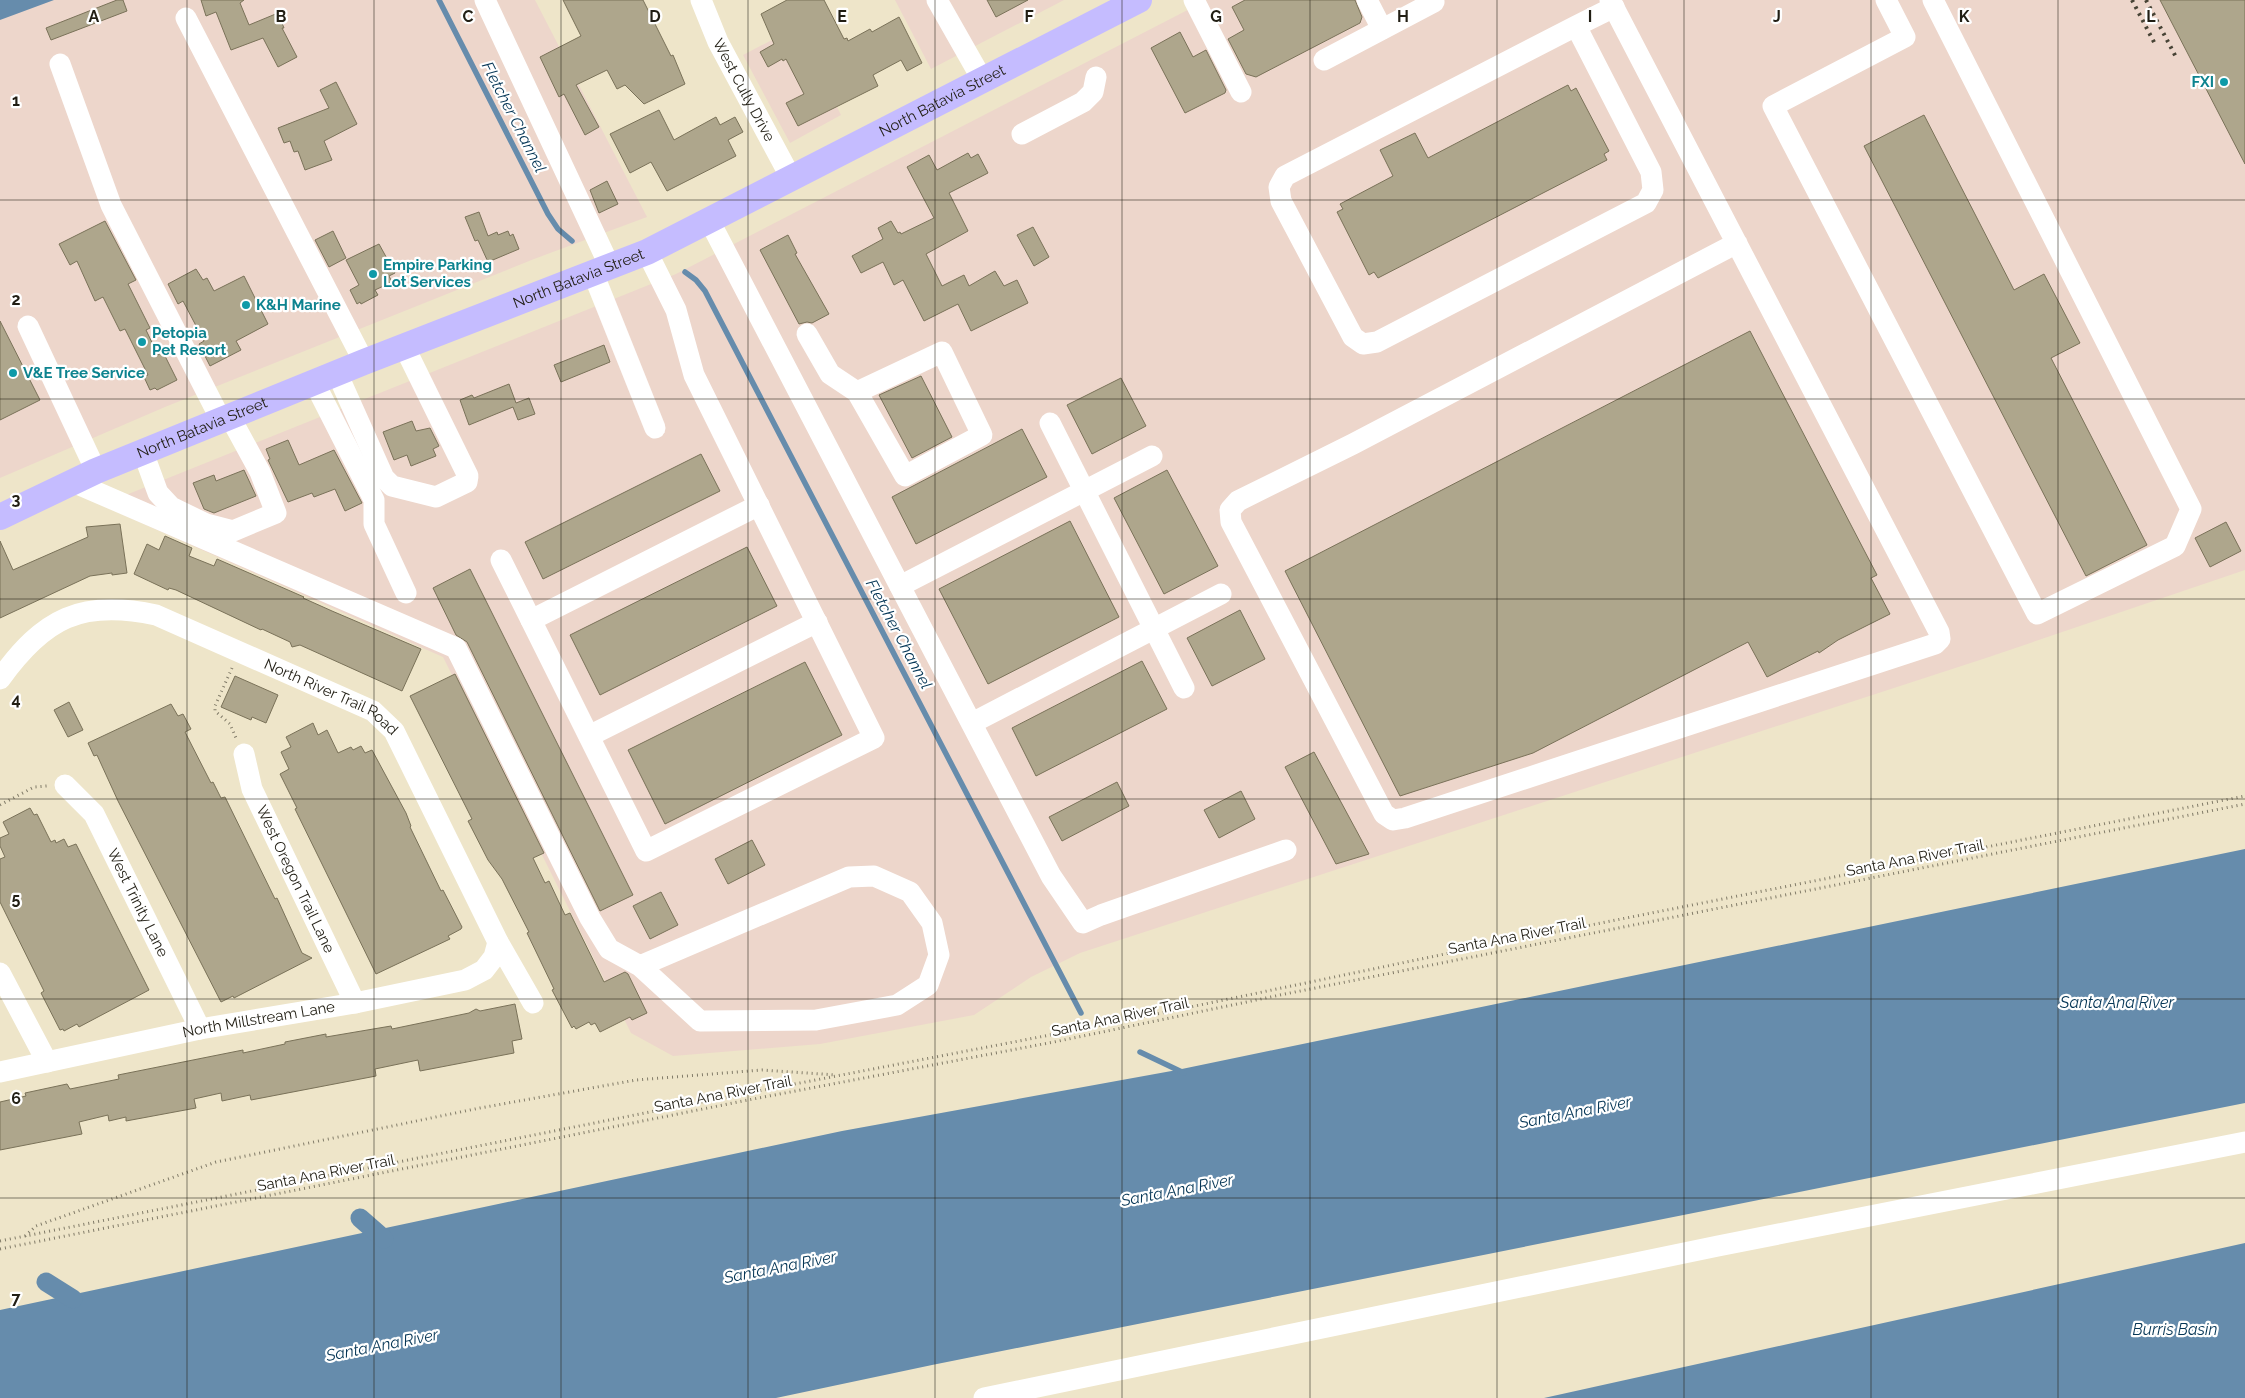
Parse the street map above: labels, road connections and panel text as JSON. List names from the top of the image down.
{
  "streets": {
    "main road": ["North Batavia Street"],
    "street": [
      "West Cully Drive",
      "North River Trail Road",
      "West Oregon Trail Lane",
      "West Trinity Lane",
      "North Millstream Lane"
    ],
    "path": ["Santa Ana River Trail"]
  },
  "crossings": [
    ["West Cully Drive", "North Batavia Street"],
    ["North River Trail Road", "North Millstream Lane"],
    ["West Oregon Trail Lane", "North Millstream Lane"],
    ["West Trinity Lane", "North Millstream Lane"]
  ],
  "water": ["Fletcher Channel", "Santa Ana River", "Burris Basin"],
  "places": [
    "FXI",
    "Empire Parking Lot Services",
    "K&H Marine",
    "Petopia Pet Resort",
    "V&E Tree Service"
  ],
  "grid": {
    "columns": [
      "A",
      "B",
      "C",
      "D",
      "E",
      "F",
      "G",
      "H",
      "I",
      "J",
      "K",
      "L"
    ],
    "rows": [
      "1",
      "2",
      "3",
      "4",
      "5",
      "6",
      "7"
    ]
  }
}
